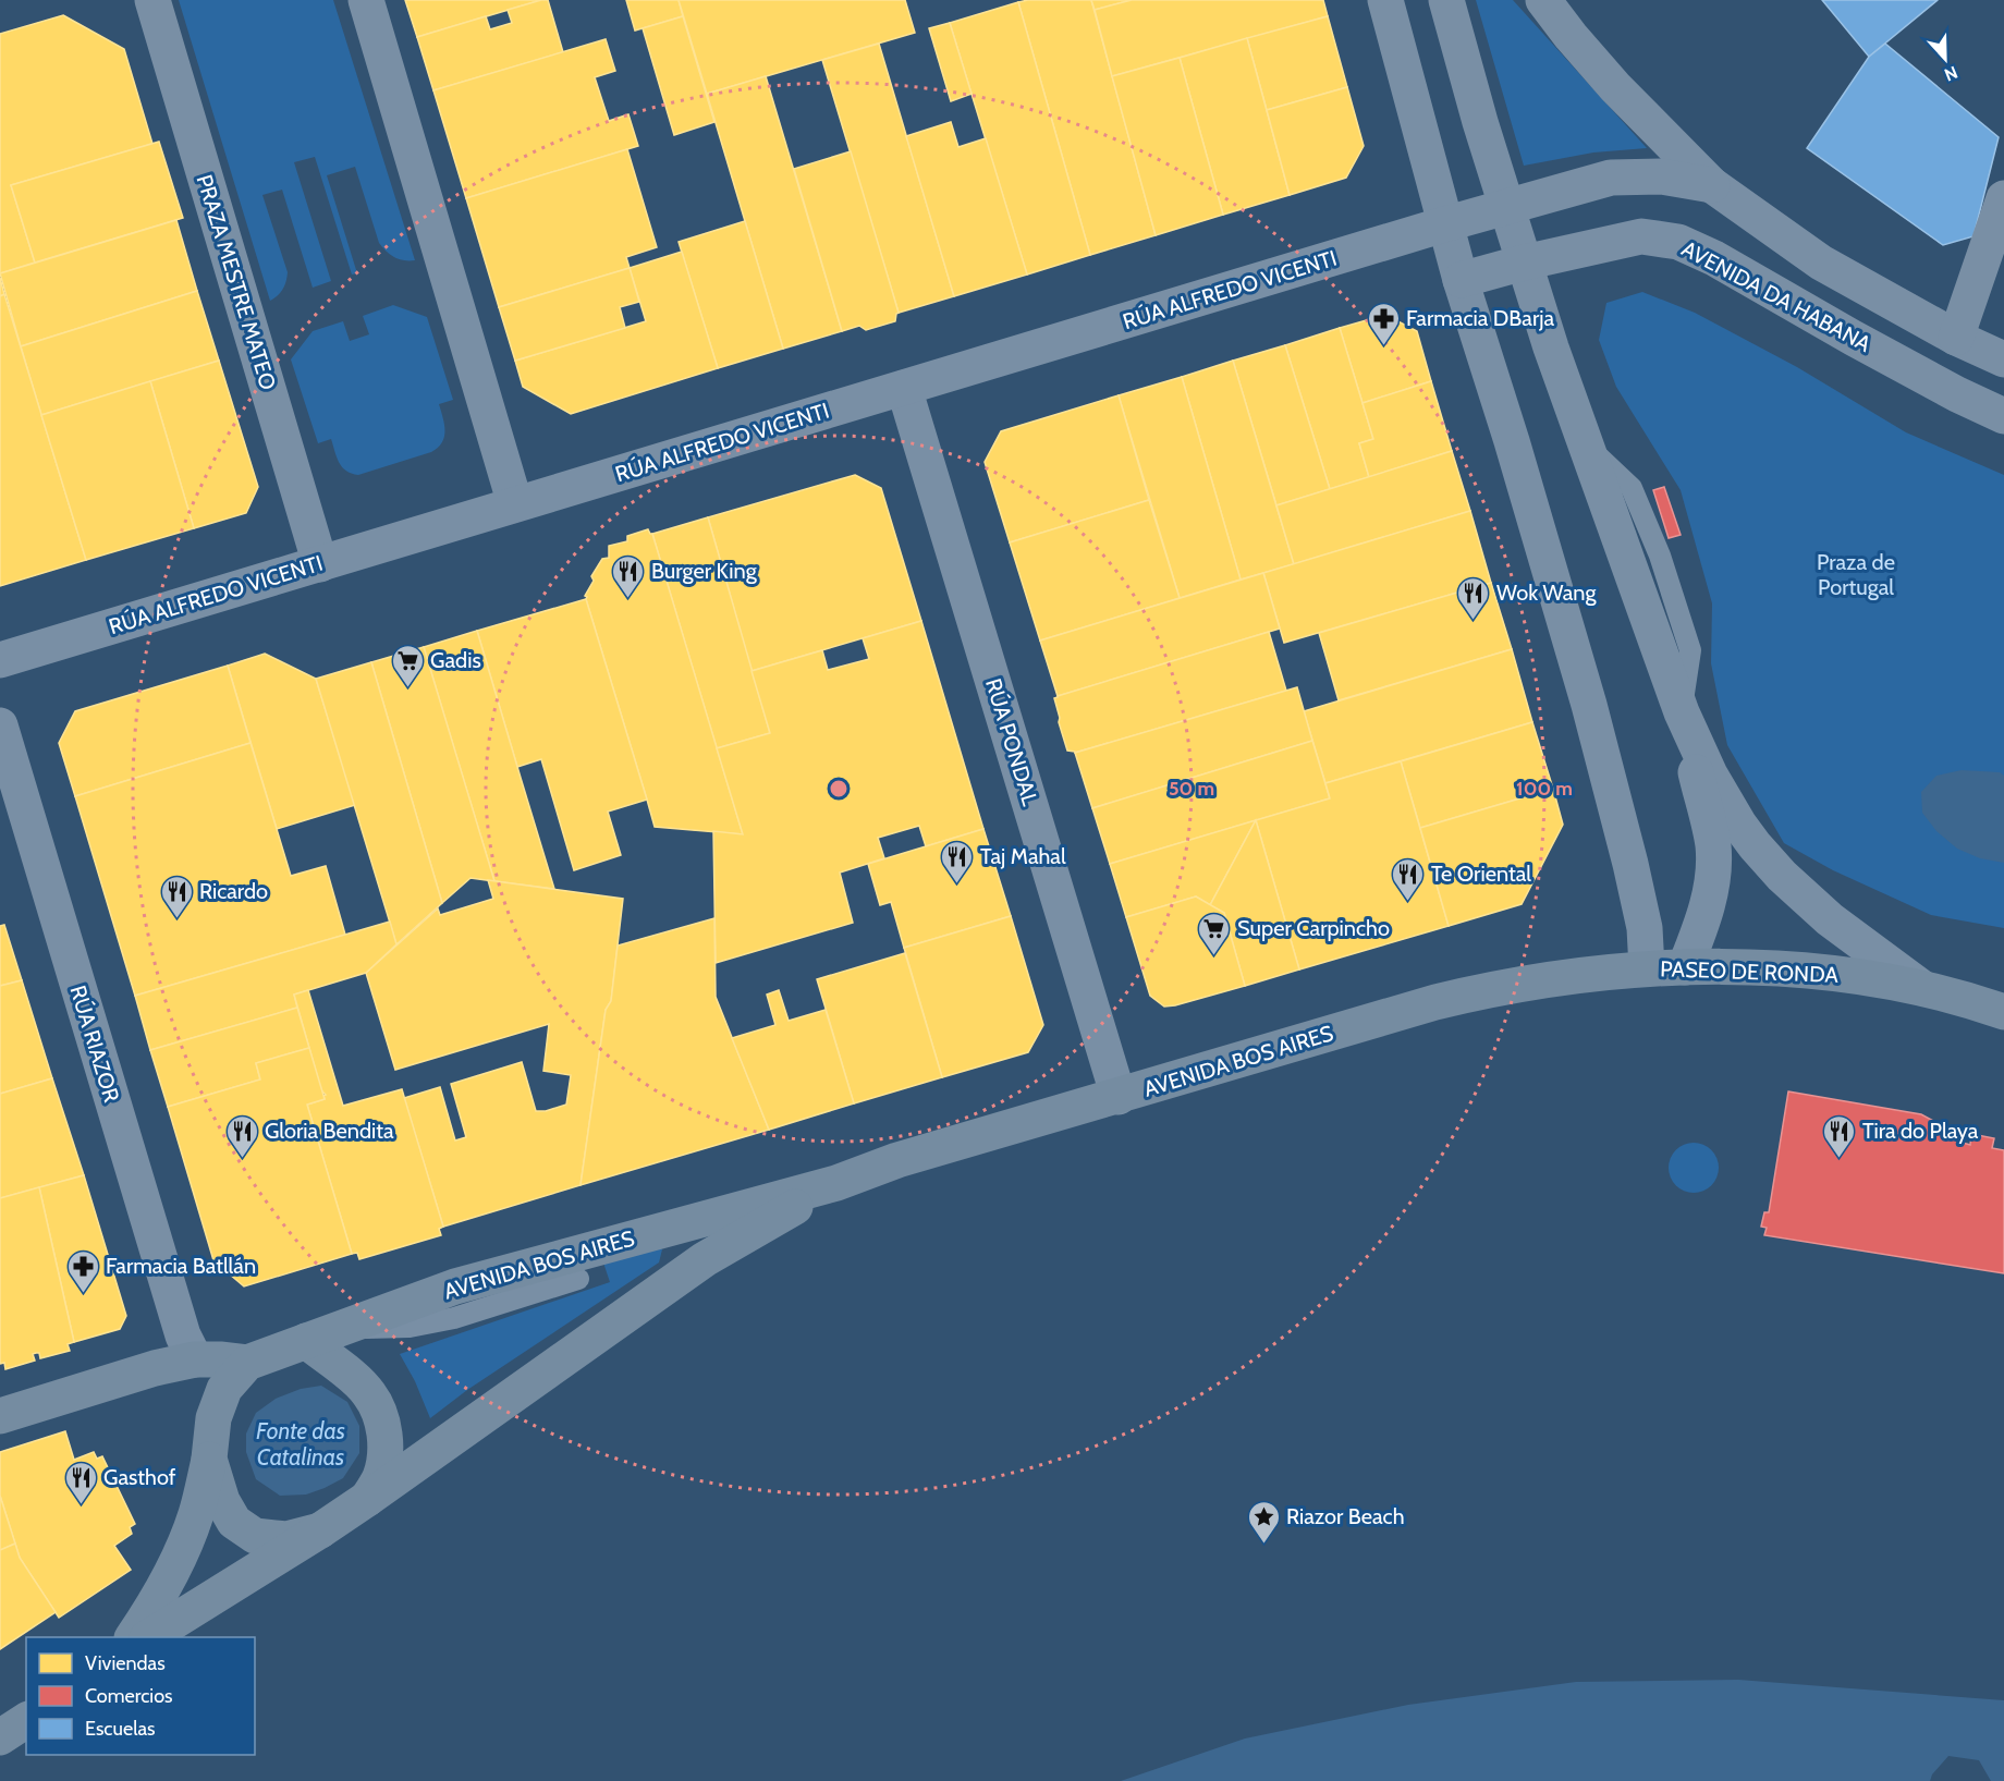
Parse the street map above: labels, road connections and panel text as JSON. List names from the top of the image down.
{
  "streets": {
    "main road": ["PASEO DE RONDA", "AVENIDA BOS AIRES"],
    "street": [
      "PRAZA MESTRE MATEO",
      "RÚA ALFREDO VICENTI",
      "AVENIDA DA HABANA",
      "RÚA PONDAL",
      "RÚA RIAZOR"
    ]
  },
  "crossings": [
    ["PRAZA MESTRE MATEO", "RÚA ALFREDO VICENTI"],
    ["RÚA ALFREDO VICENTI", "RÚA PONDAL"],
    ["RÚA PONDAL", "AVENIDA BOS AIRES"],
    ["PASEO DE RONDA", "AVENIDA BOS AIRES"]
  ],
  "water": ["Fonte das Catalinas"],
  "parks": ["Praza de Portugal"],
  "places": {
    "pharmacy": ["Farmacia DBarja", "Farmacia Batllán"],
    "restaurant": [
      "Burger King",
      "Wok Wang",
      "Taj Mahal",
      "Te Oriental",
      "Ricardo",
      "Gloria Bendita",
      "Tira do Playa",
      "Gasthof"
    ],
    "supermarket": ["Gadis", "Super Carpincho"],
    "place": ["Riazor Beach"]
  },
  "legend": ["Viviendas", "Comercios", "Escuelas"],
  "north": "bottom",
  "rings": ["50 m", "100 m"]
}
